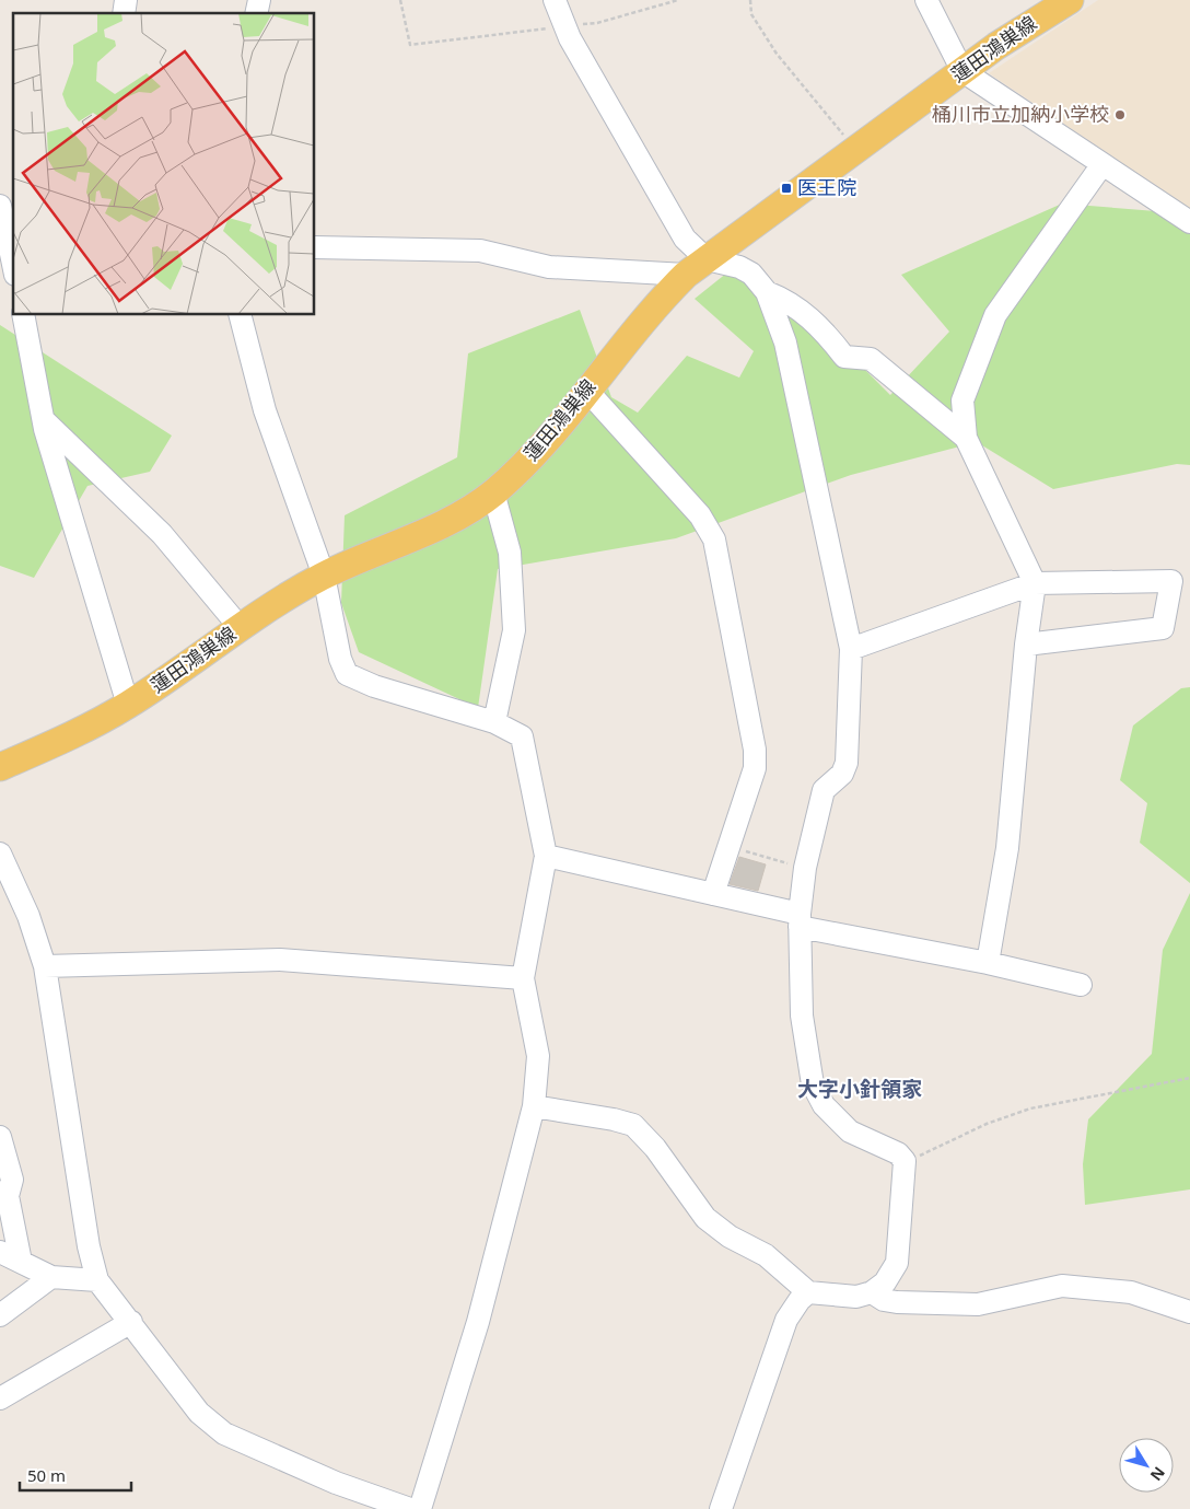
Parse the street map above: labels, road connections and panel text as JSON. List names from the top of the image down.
{
  "streets": {
    "main road": ["蓮田鴻巣線"]
  },
  "districts": ["大字小針領家"],
  "places": {
    "other": ["桶川市立加納小学校"],
    "transit": ["医王院"]
  },
  "scale_bar": "50 m",
  "north": "bottom right"
}
